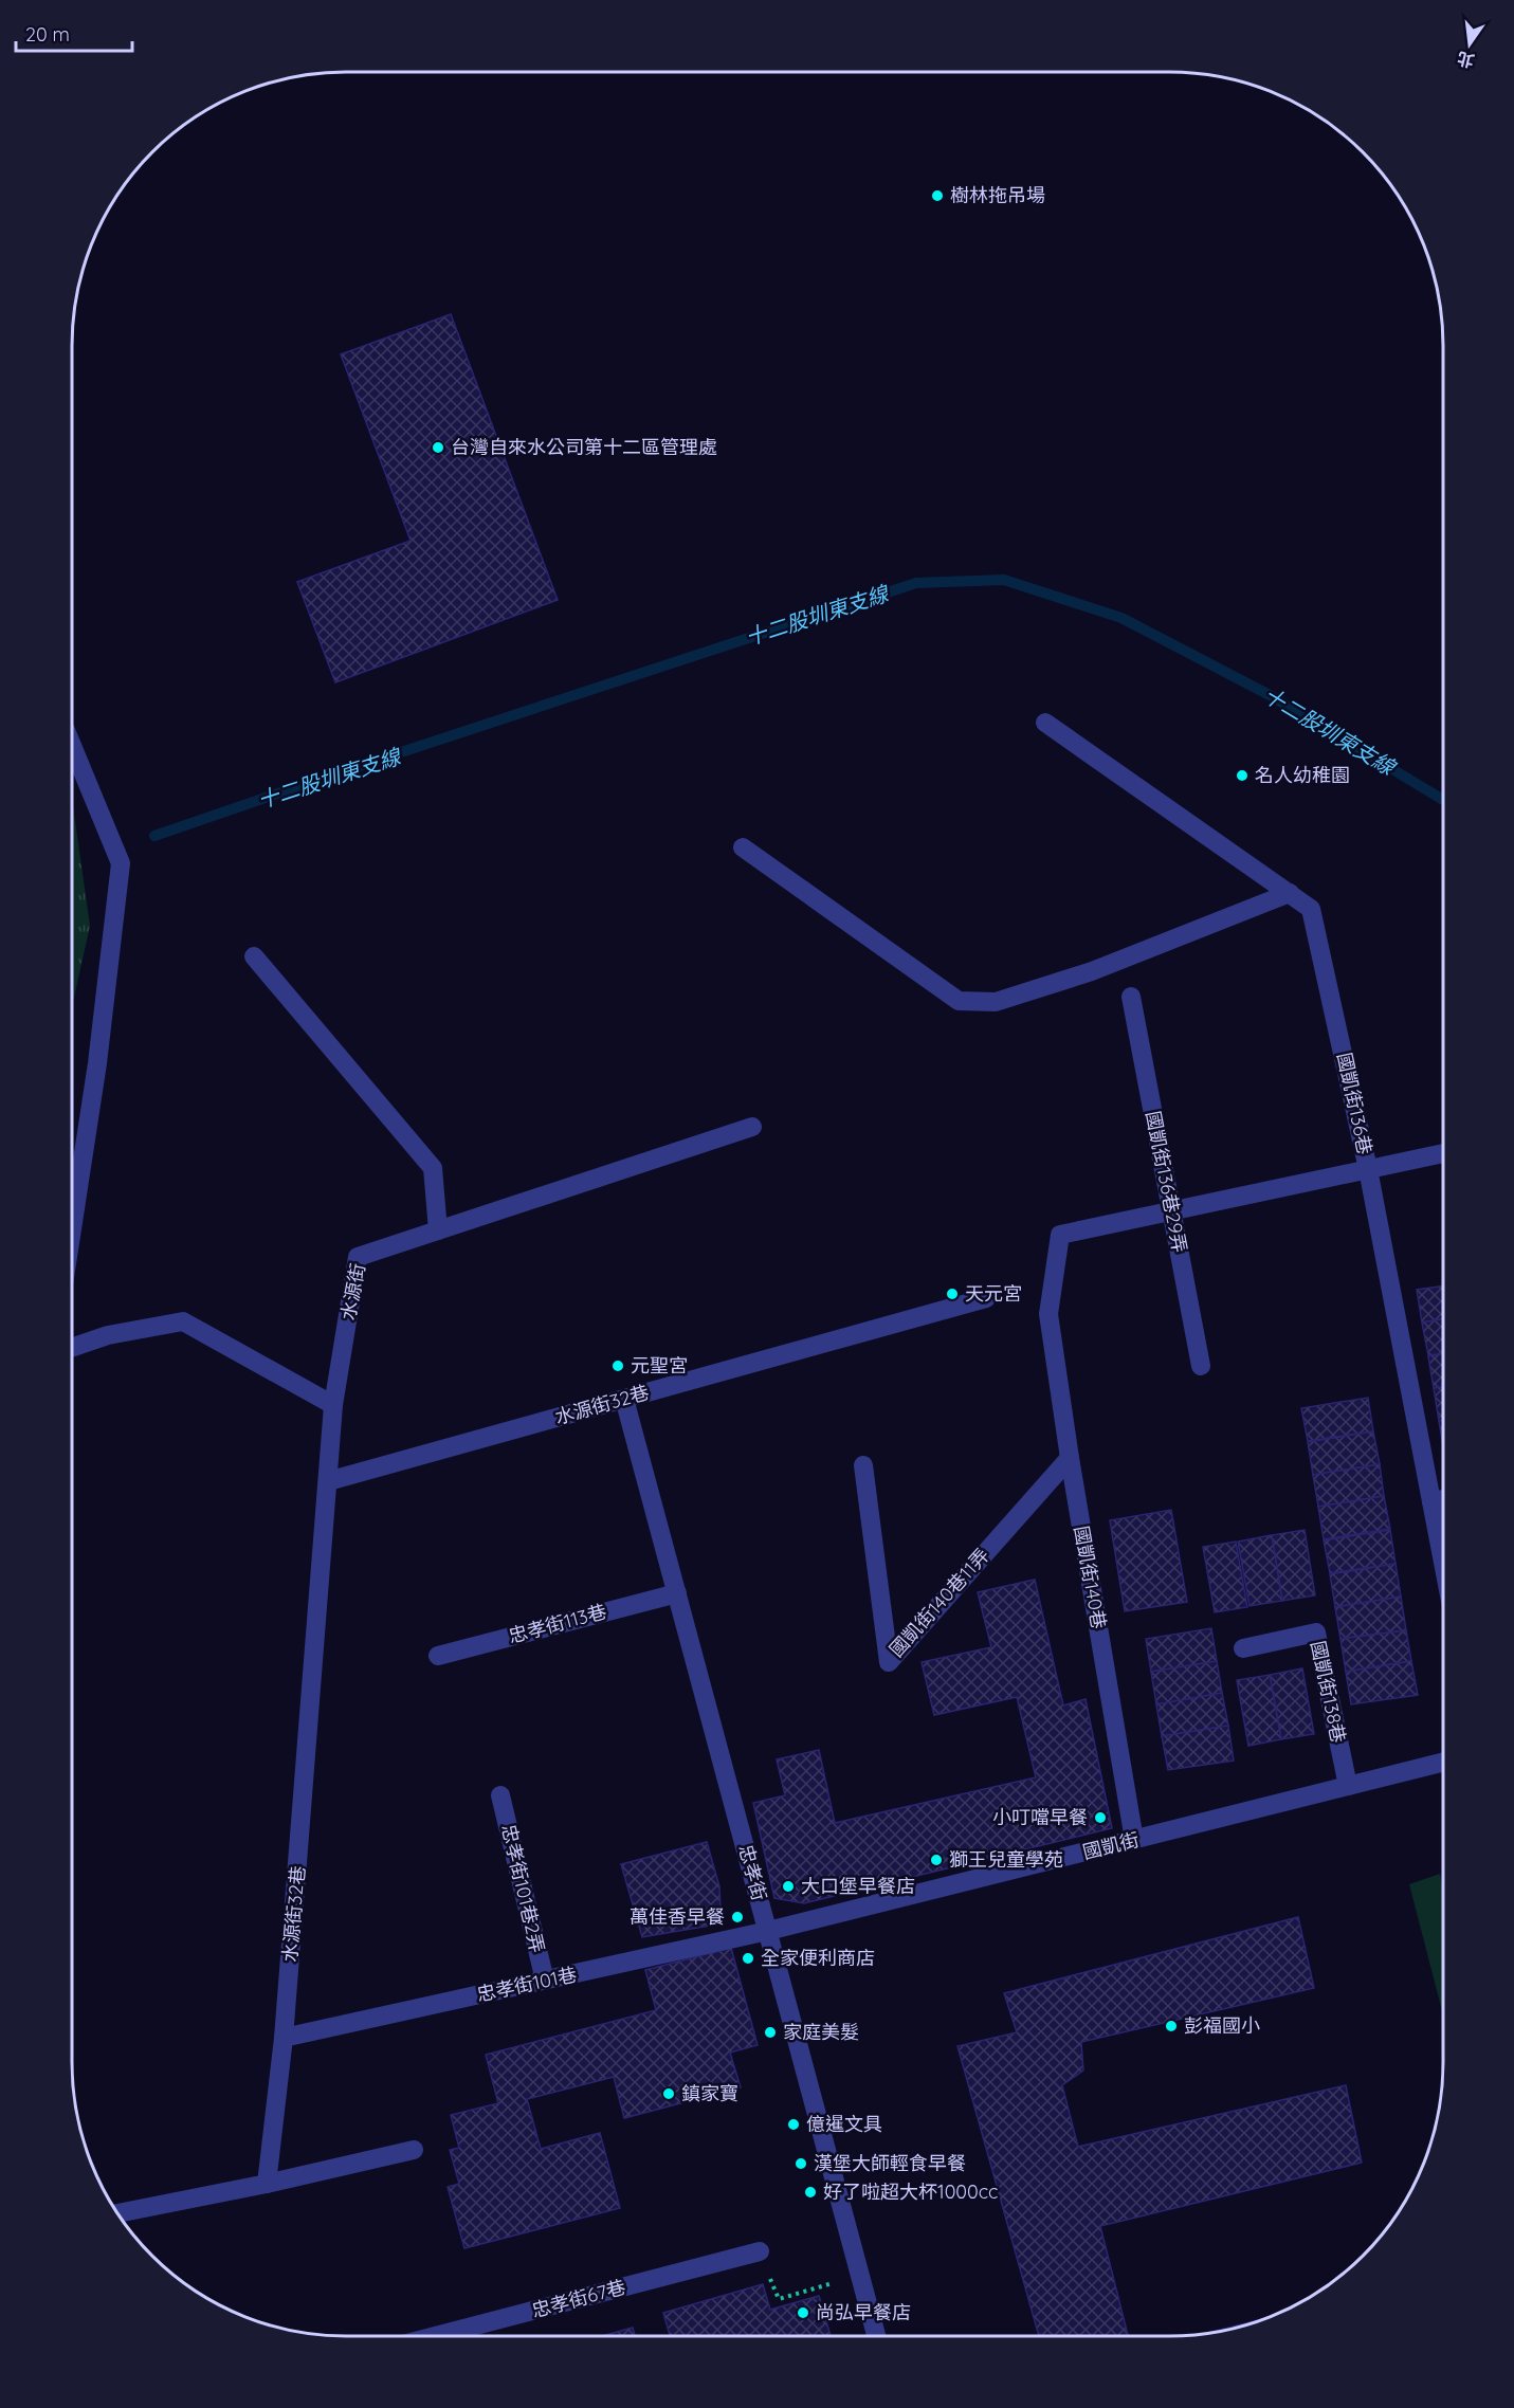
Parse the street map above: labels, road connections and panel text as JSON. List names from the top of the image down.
{
  "streets": {
    "street": [
      "國凱街136巷",
      "國凱街136巷29弄",
      "水源街",
      "水源街32巷",
      "國凱街140巷",
      "國凱街140巷11弄",
      "忠孝街113巷",
      "國凱街138巷",
      "國凱街",
      "忠孝街",
      "忠孝街101巷2弄",
      "忠孝街101巷",
      "忠孝街67巷"
    ]
  },
  "crossings": [
    ["國凱街136巷29弄", "國凱街140巷"],
    ["水源街", "水源街32巷"],
    ["水源街32巷", "忠孝街"],
    ["水源街32巷", "忠孝街101巷"],
    ["國凱街140巷", "國凱街140巷11弄"],
    ["國凱街140巷", "國凱街"],
    ["忠孝街113巷", "忠孝街"],
    ["國凱街138巷", "國凱街"],
    ["國凱街", "忠孝街"],
    ["國凱街", "忠孝街101巷"],
    ["忠孝街", "忠孝街101巷"],
    ["忠孝街101巷2弄", "忠孝街101巷"]
  ],
  "water": ["十二股圳東支線"],
  "places": [
    "樹林拖吊場",
    "台灣自來水公司第十二區管理處",
    "名人幼稚園",
    "天元宮",
    "元聖宮",
    "小叮噹早餐",
    "獅王兒童學苑",
    "大口堡早餐店",
    "萬佳香早餐",
    "全家便利商店",
    "彭福國小",
    "家庭美髮",
    "鎮家寶",
    "億暹文具",
    "漢堡大師輕食早餐",
    "好了啦超大杯1000cc",
    "尚弘早餐店"
  ],
  "scale_bar": "20 m",
  "north": "bottom"
}
